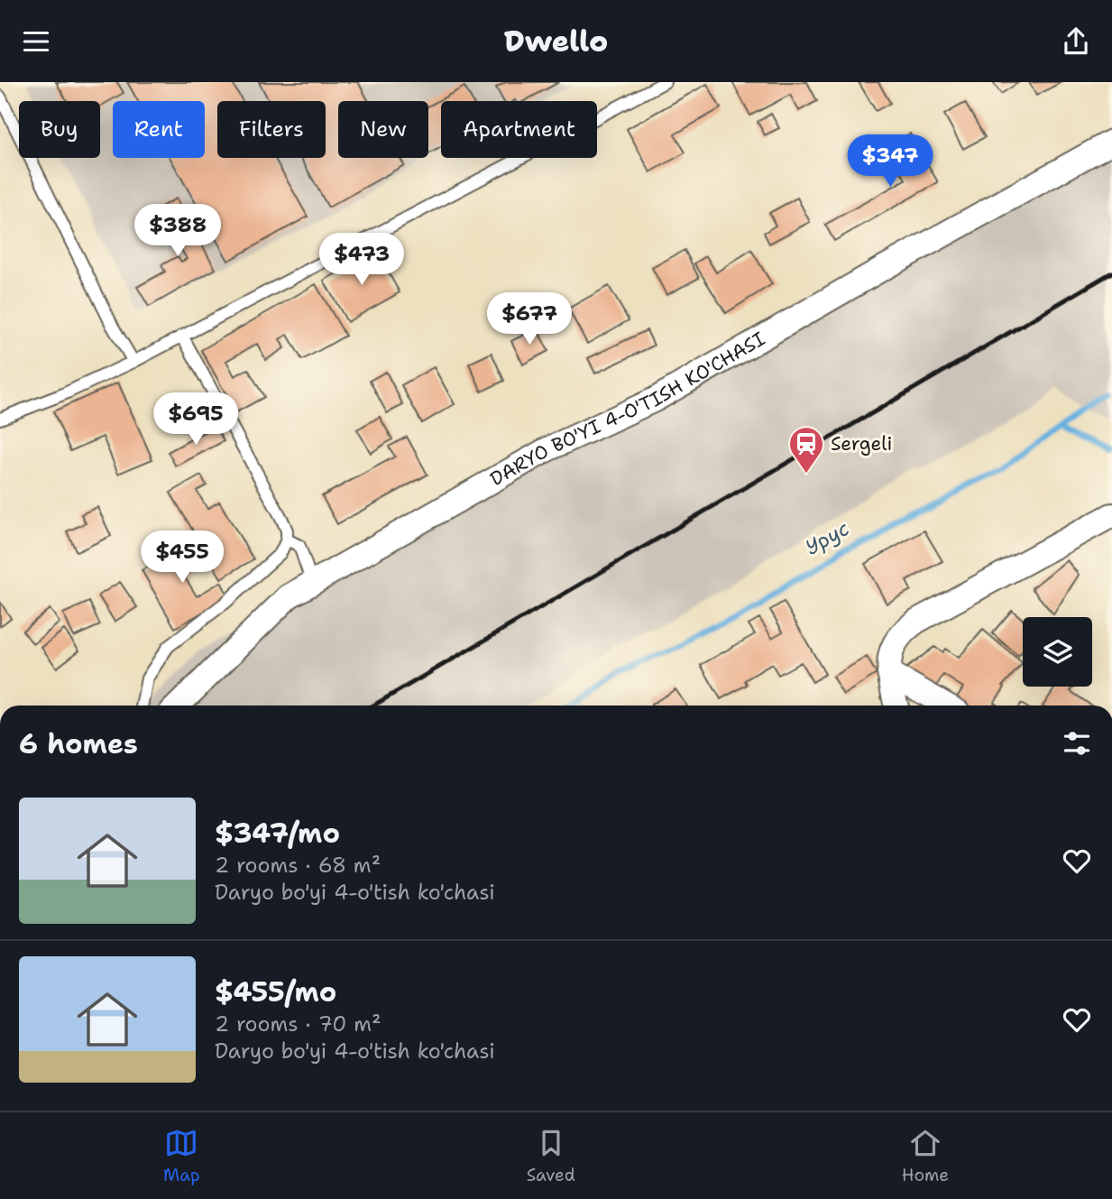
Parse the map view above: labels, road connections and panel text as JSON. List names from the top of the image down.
{
  "streets": {
    "street": ["DARYO BO'YI 4-O'TISH KO'CHASI"]
  },
  "water": ["Урус"],
  "places": {
    "station": ["Sergeli"]
  },
  "page": {
    "header": "Dwello",
    "chip": [
      "Buy",
      "Rent",
      "Filters",
      "New",
      "Apartment"
    ],
    "price": [
      "$347",
      "$388",
      "$473",
      "$677",
      "$695",
      "$455"
    ],
    "heading": "6 homes",
    "list": [
      {
        "name": "$347/mo",
        "note": "2 rooms · 68 m² · Daryo bo'yi 4-o'tish ko'chasi"
      },
      {
        "name": "$455/mo",
        "note": "2 rooms · 70 m² · Daryo bo'yi 4-o'tish ko'chasi"
      }
    ],
    "tabs": ["Map", "Saved", "Home"]
  }
}
